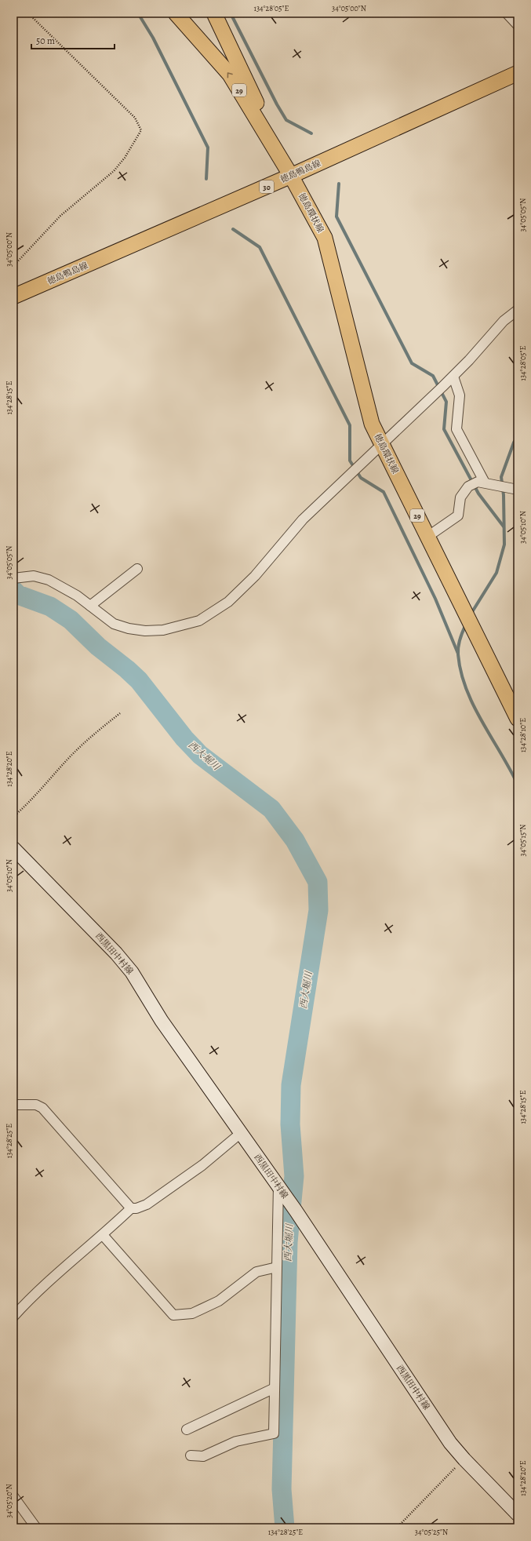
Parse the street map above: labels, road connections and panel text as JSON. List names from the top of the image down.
{
  "streets": {
    "main road": [
      "29",
      "徳島鴨島線",
      "30",
      "徳島環状線",
      "西黒田中村線"
    ]
  },
  "crossings": [
    ["徳島鴨島線", "徳島環状線"]
  ],
  "water": ["西大堀川"],
  "scale_bar": "50 m",
  "coordinates": [
    "134°28'05\"E",
    "34°05'00\"N",
    "34°05'05\"N",
    "134°28'15\"E",
    "34°05'10\"N",
    "134°28'10\"E",
    "134°28'20\"E",
    "34°05'15\"N",
    "134°28'25\"E",
    "34°05'20\"N",
    "34°05'25\"N"
  ]
}
